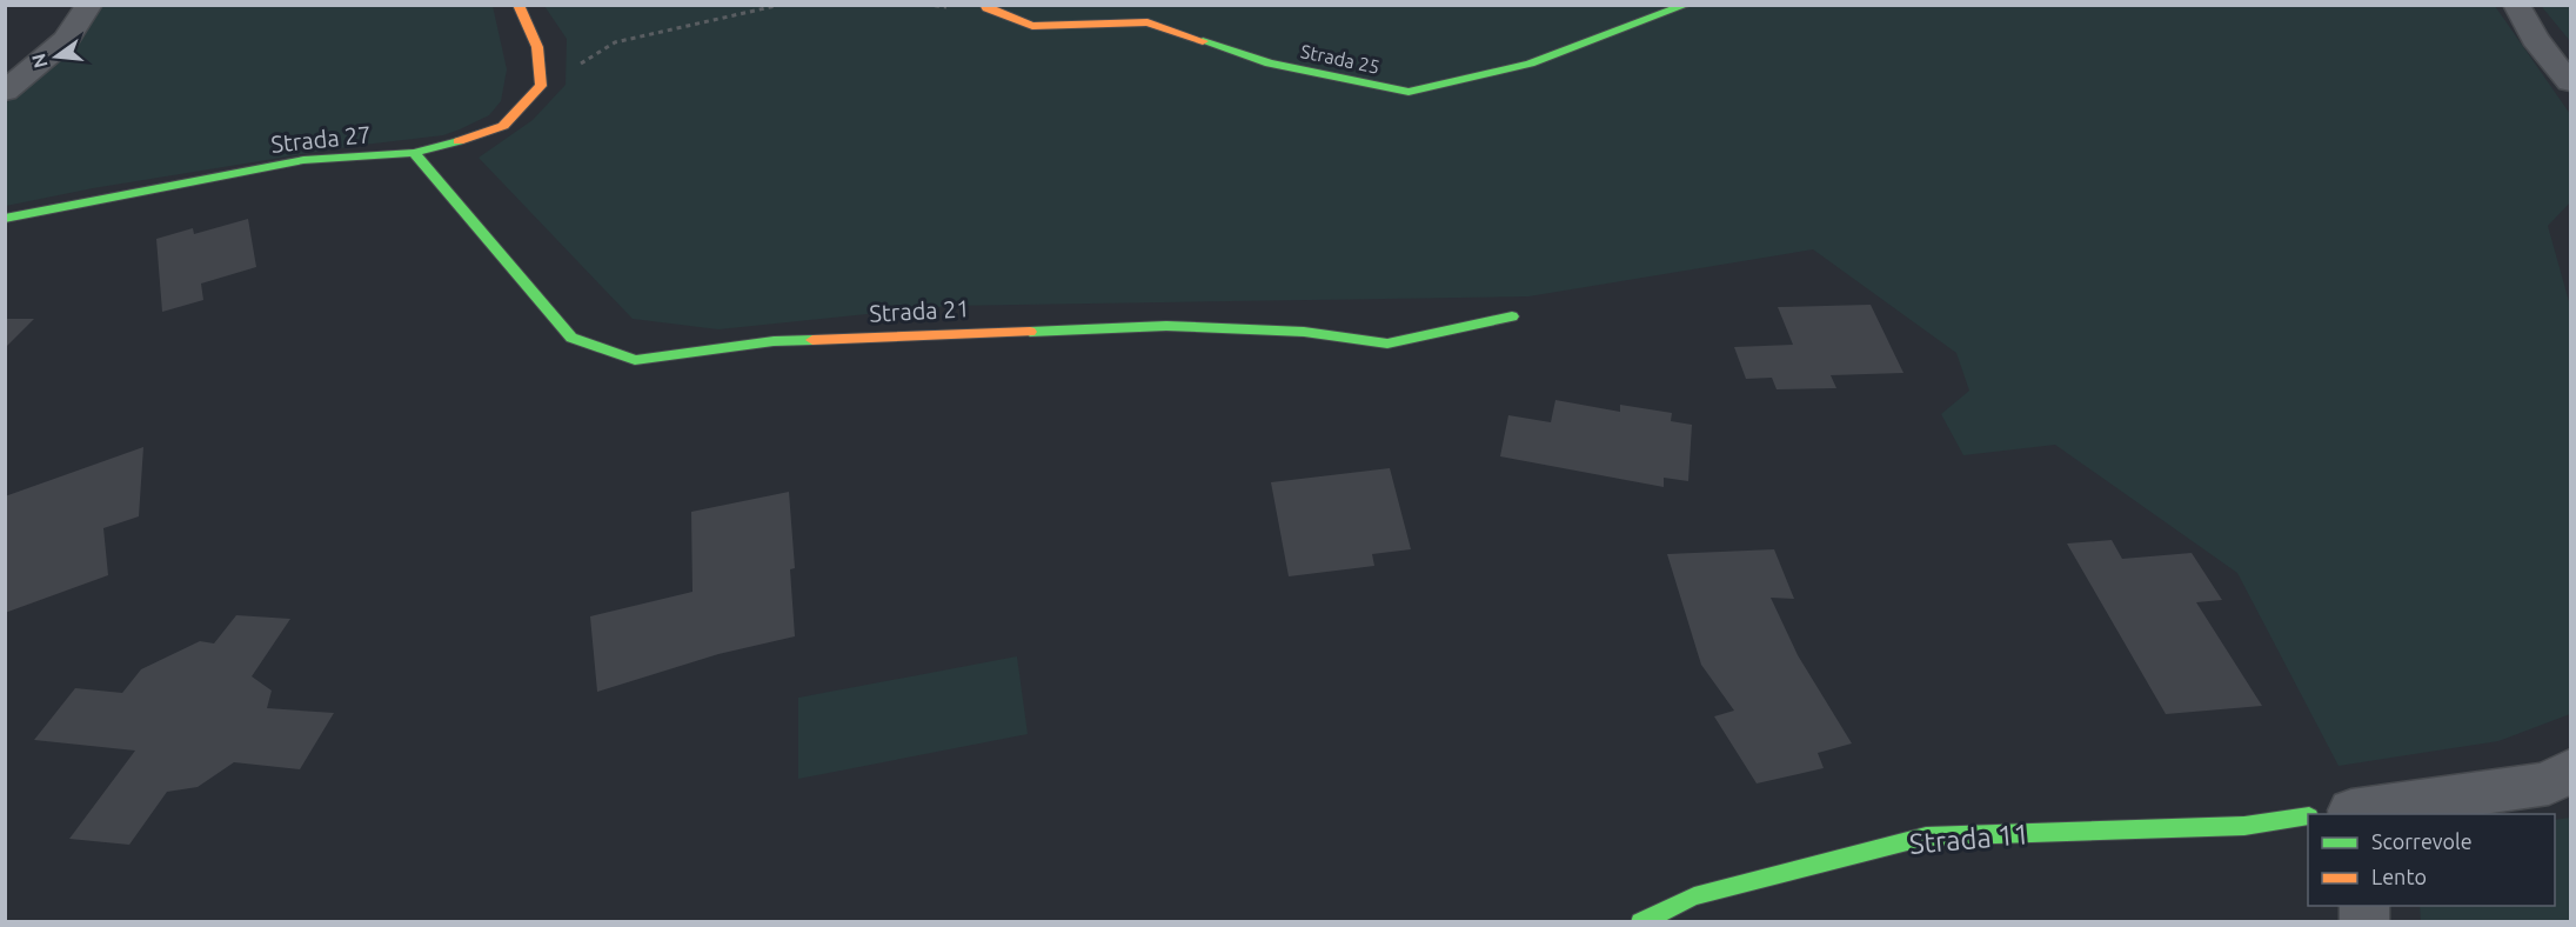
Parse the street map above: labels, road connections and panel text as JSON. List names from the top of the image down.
{
  "streets": {
    "street": [
      "Strada 25",
      "Strada 27",
      "Strada 21",
      "Strada 11"
    ]
  },
  "crossings": [
    ["Strada 27", "Strada 21"]
  ],
  "legend": ["Scorrevole", "Lento"],
  "north": "left"
}
